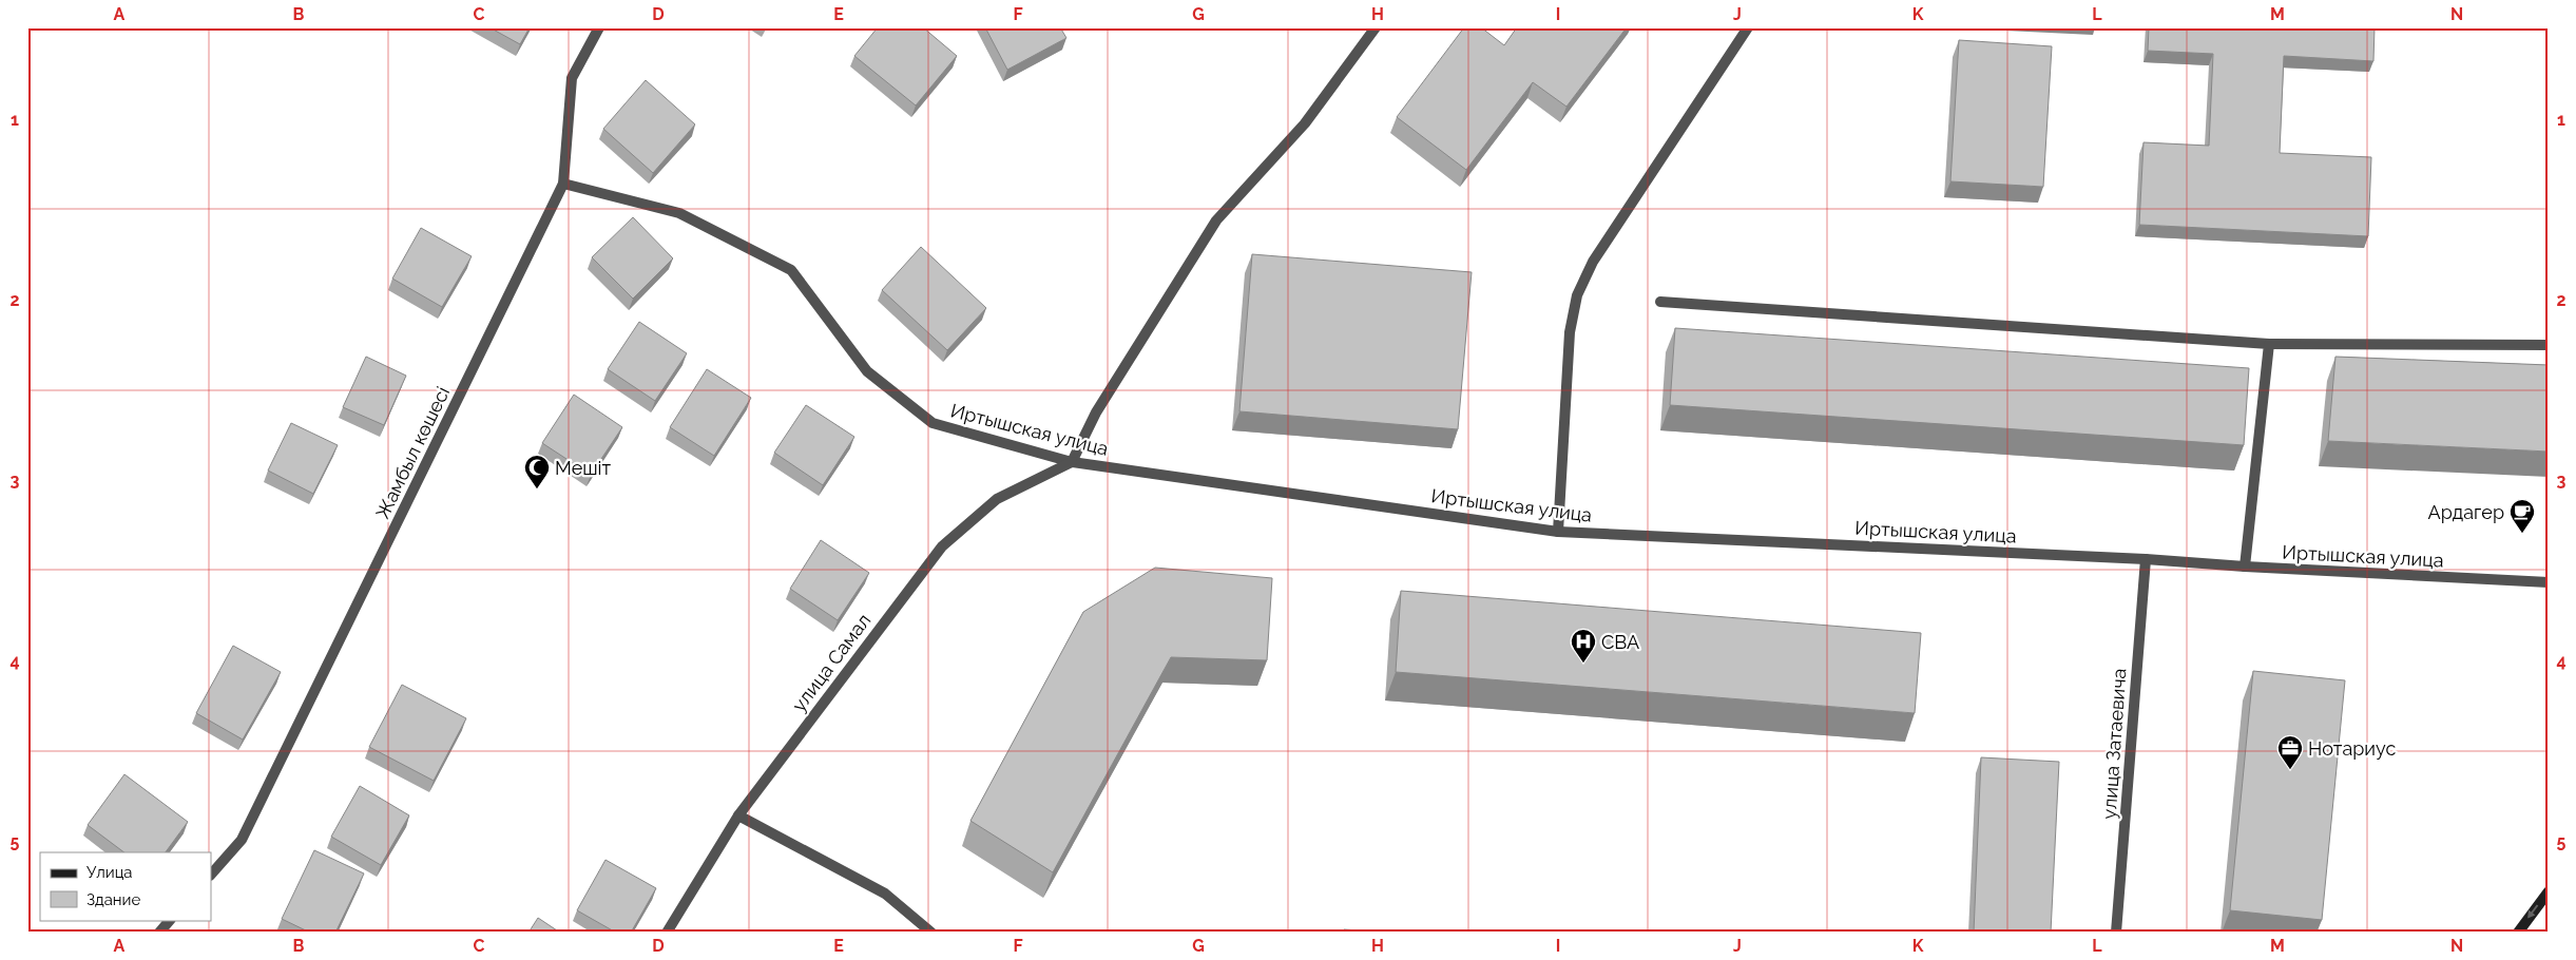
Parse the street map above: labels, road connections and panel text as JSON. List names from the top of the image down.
{
  "streets": {
    "street": [
      "Иртышская улица",
      "Жамбыл көшесі",
      "улица Самал",
      "улица Затаевича"
    ]
  },
  "crossings": [
    ["Иртышская улица", "Жамбыл көшесі"],
    ["Иртышская улица", "улица Самал"],
    ["Иртышская улица", "улица Затаевича"]
  ],
  "places": {
    "mosque": ["Мешіт"],
    "cafe": ["Ардагер"],
    "hospital": ["СВА"],
    "office": ["Нотариус"]
  },
  "legend": ["Улица", "Здание"],
  "grid": {
    "columns": [
      "A",
      "B",
      "C",
      "D",
      "E",
      "F",
      "G",
      "H",
      "I",
      "J",
      "K",
      "L",
      "M",
      "N"
    ],
    "rows": [
      "1",
      "2",
      "3",
      "4",
      "5"
    ]
  }
}
